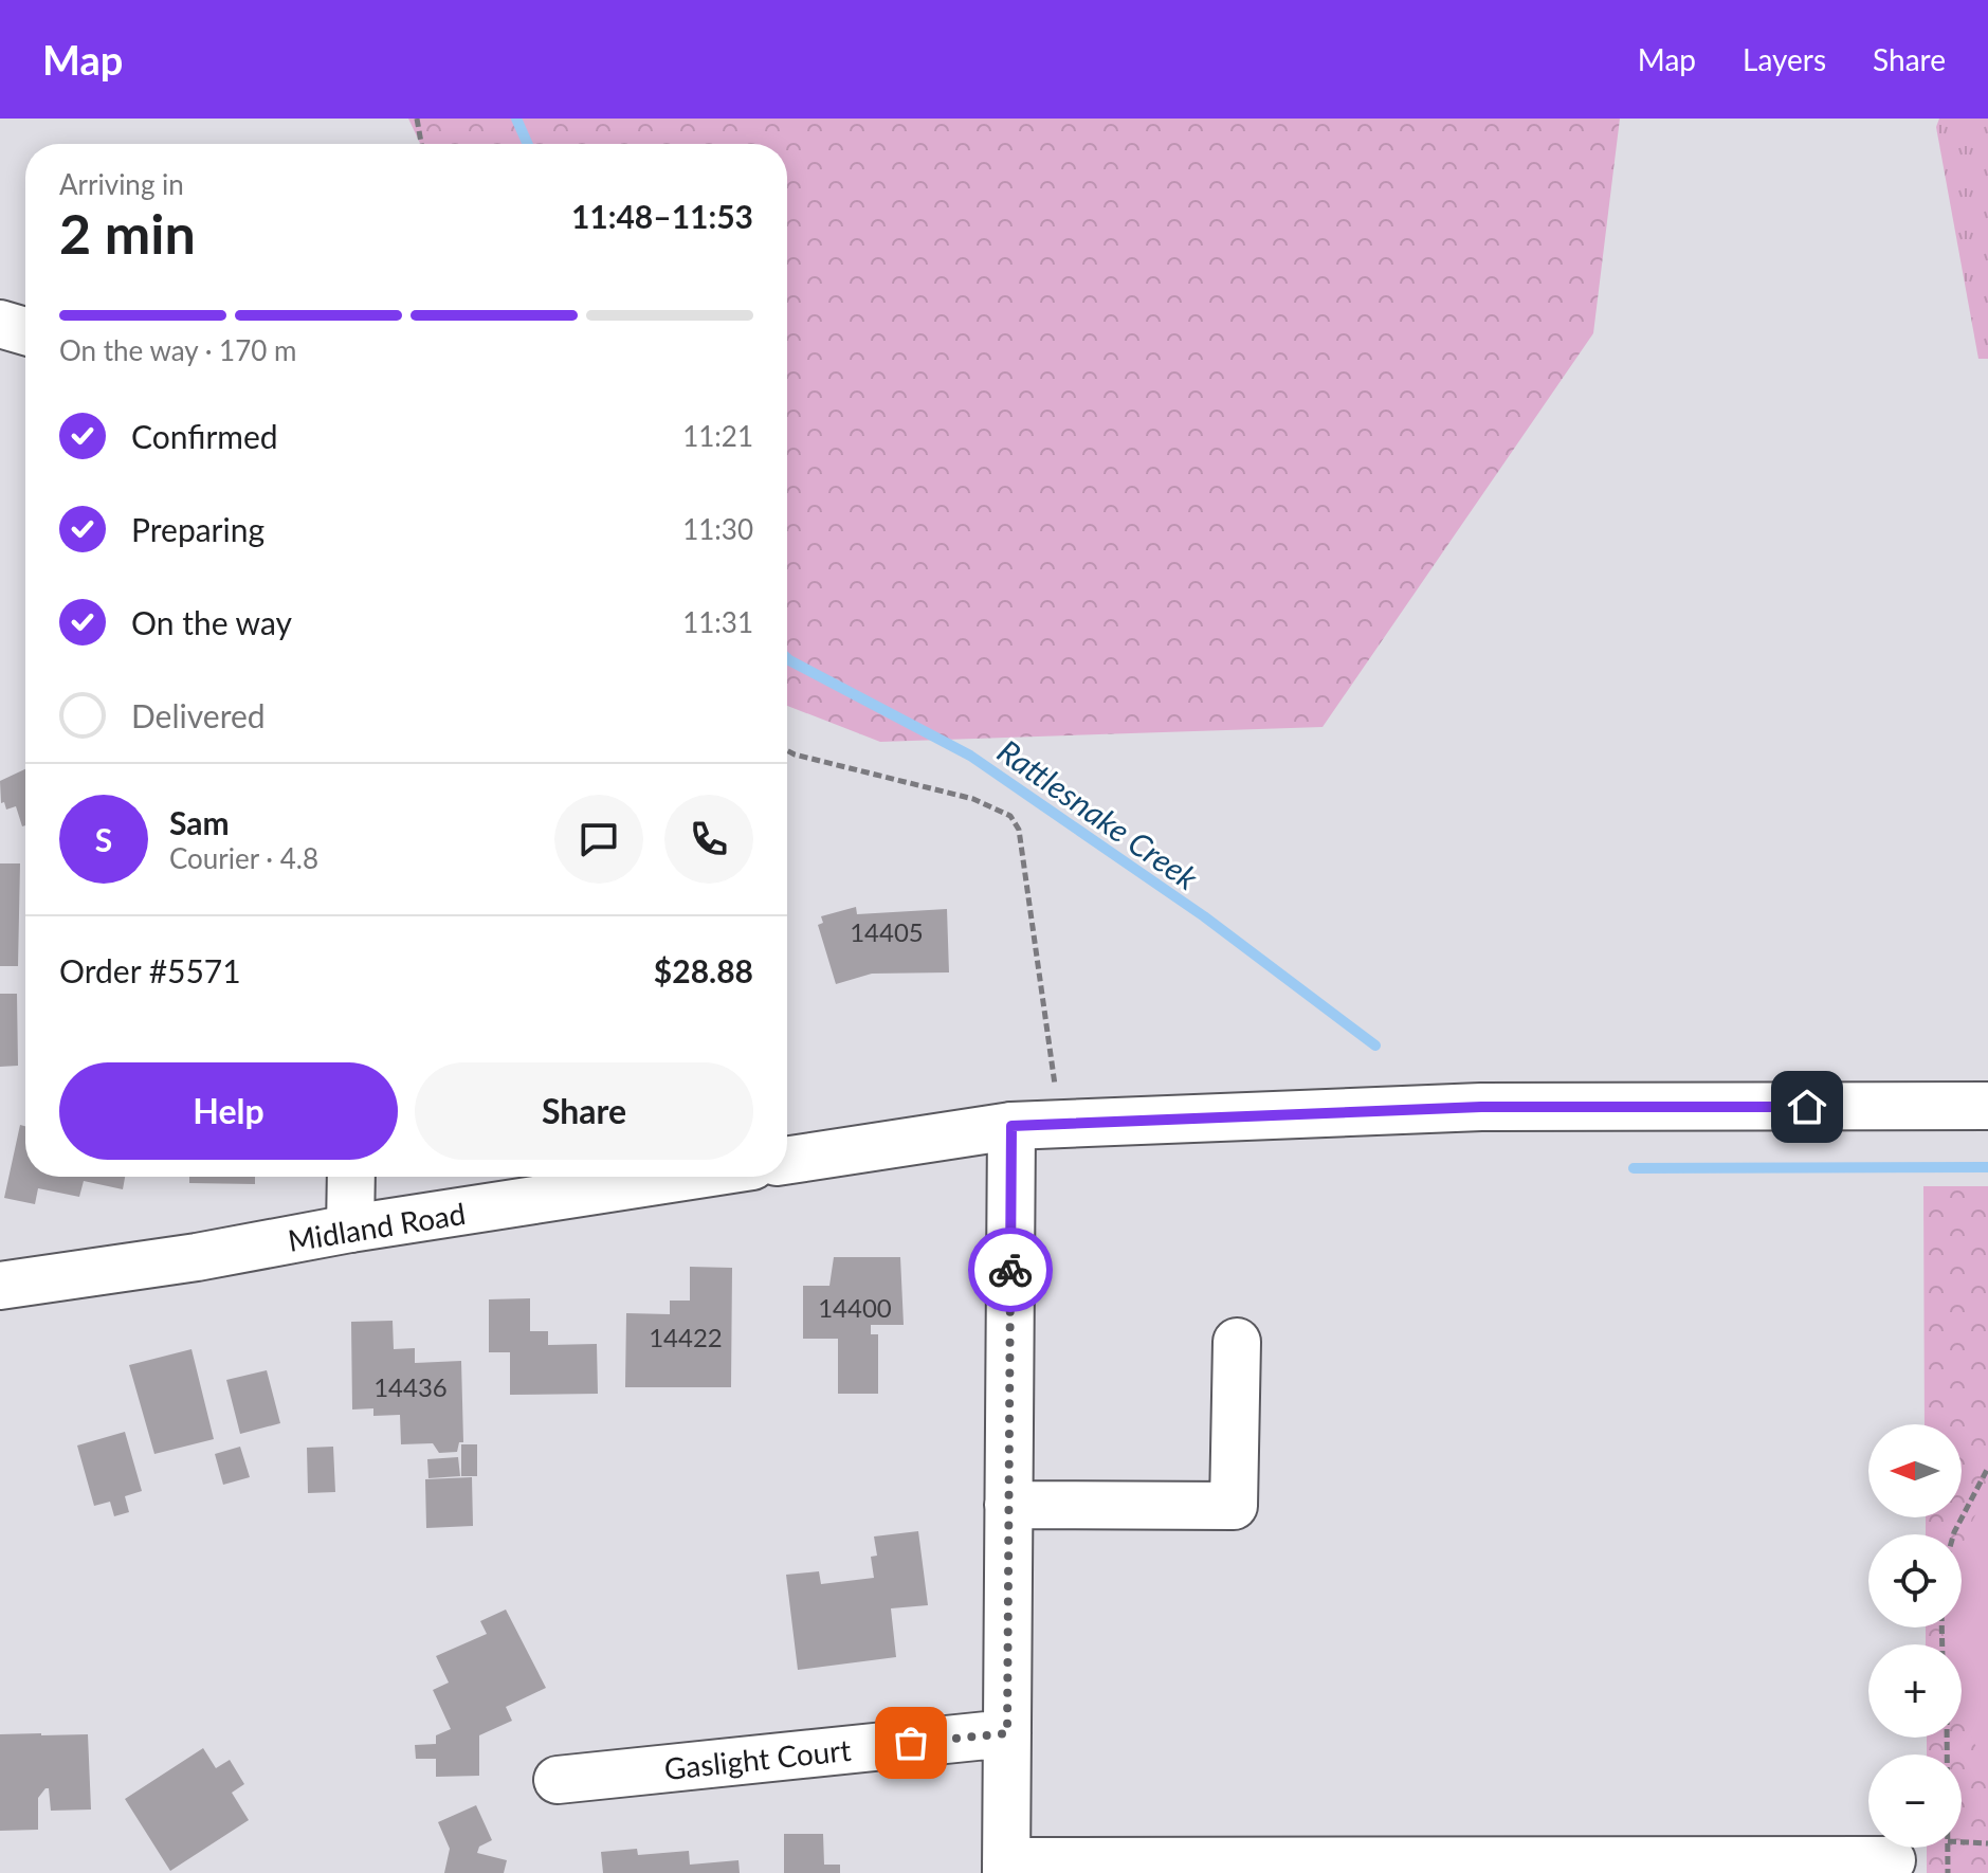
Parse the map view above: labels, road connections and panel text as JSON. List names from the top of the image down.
{
  "streets": {
    "street": ["Midland Road", "Gaslight Court"]
  },
  "water": ["Rattlesnake Creek"],
  "house_numbers": [
    "14405",
    "14400",
    "14422",
    "14436"
  ],
  "north": "left",
  "page": {
    "header": "Map",
    "nav": ["Map", "Layers", "Share"],
    "heading": ["2 min", "Arriving in", "11:48–11:53"],
    "panel": [
      "Sam",
      "Courier · 4.8",
      "Order #5571",
      "$28.88"
    ],
    "bar": "On the way · 170 m",
    "list": [
      ["Confirmed", "11:21"],
      ["Preparing", "11:30"],
      ["On the way", "11:31"],
      "Delivered"
    ],
    "round": "S",
    "buttons": ["Help", "Share"],
    "map_buttons": ["+", "−"]
  }
}
